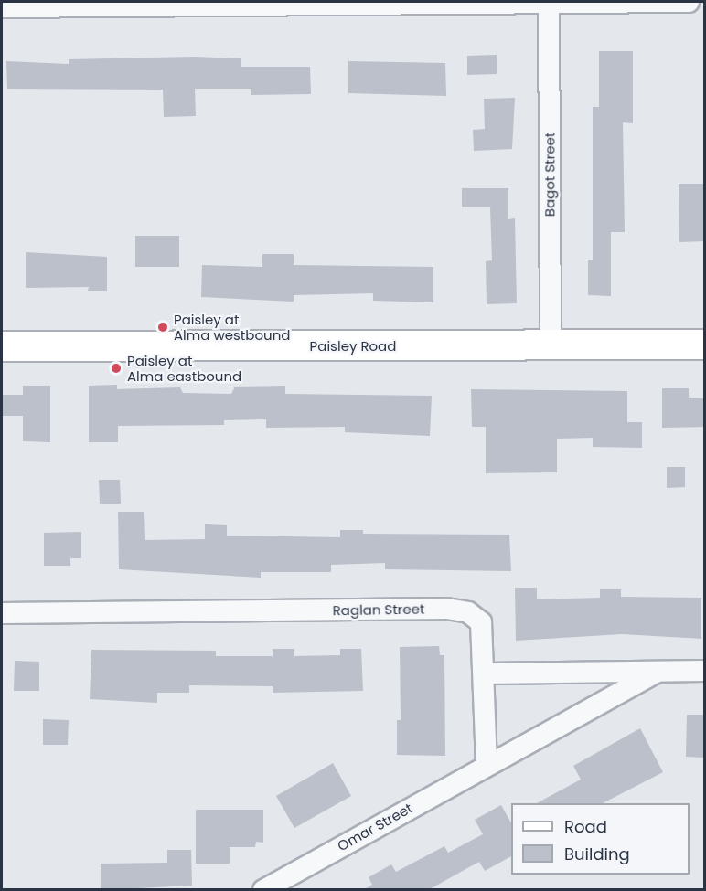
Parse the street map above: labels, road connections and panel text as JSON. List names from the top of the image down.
{
  "streets": {
    "main road": ["Paisley Road"],
    "street": ["Bagot Street", "Raglan Street", "Omar Street"]
  },
  "crossings": [
    ["Bagot Street", "Paisley Road"]
  ],
  "places": ["Paisley at Alma westbound", "Paisley at Alma eastbound"],
  "legend": ["Road", "Building"]
}
